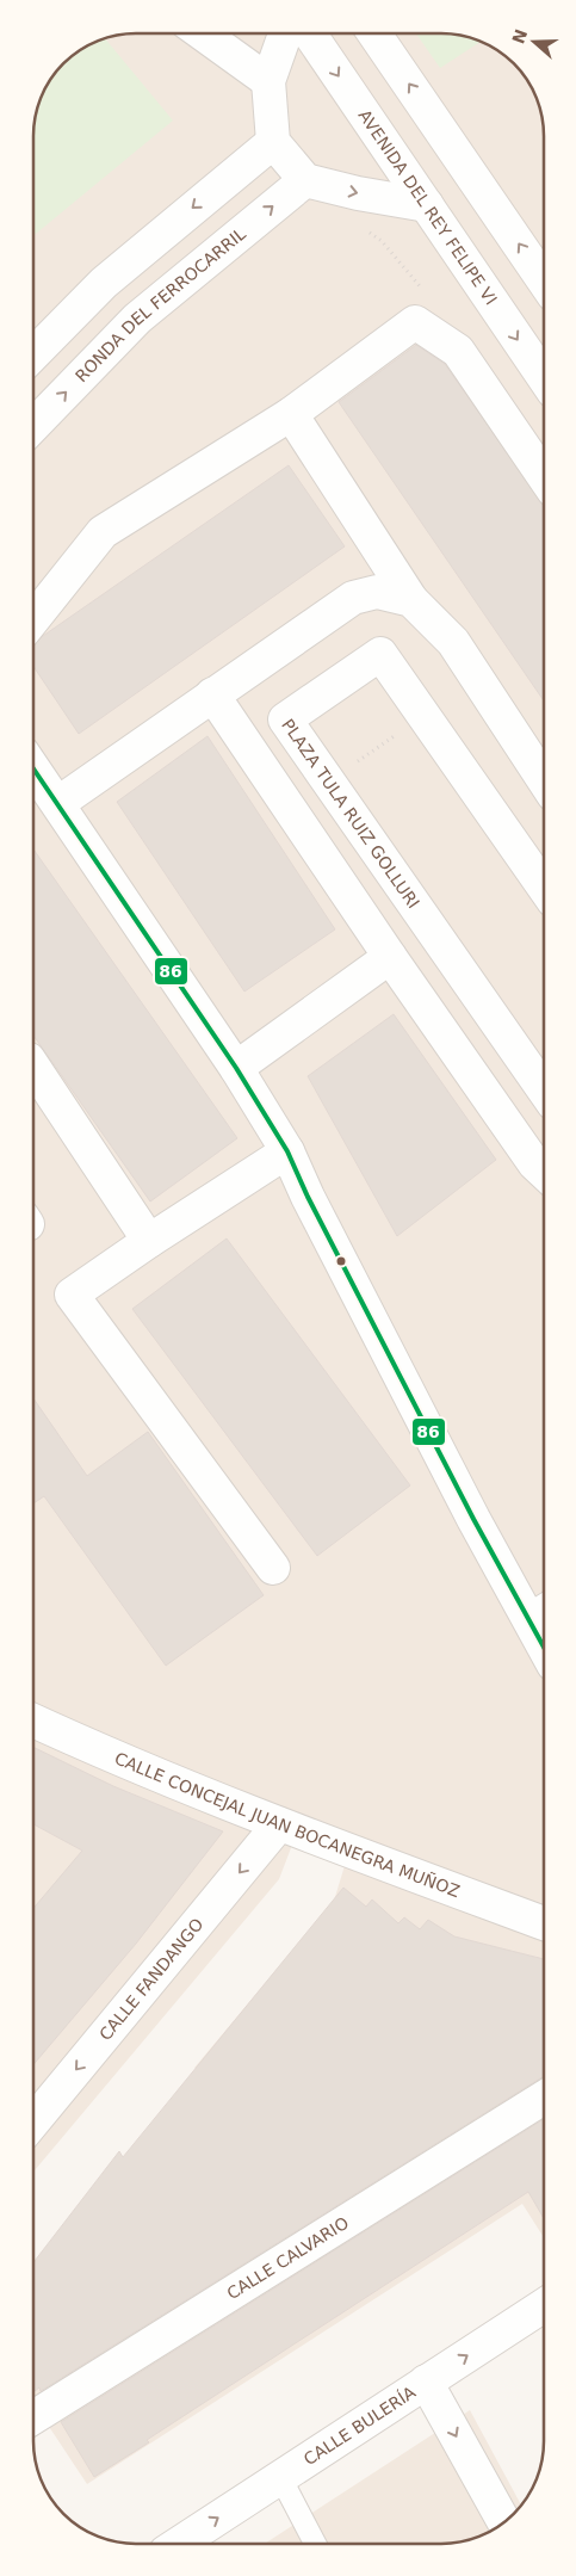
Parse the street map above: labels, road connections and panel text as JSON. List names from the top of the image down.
{
  "streets": {
    "street": [
      "AVENIDA DEL REY FELIPE VI",
      "RONDA DEL FERROCARRIL",
      "PLAZA TULA RUIZ GOLLURI",
      "CALLE CONCEJAL JUAN BOCANEGRA MUÑOZ",
      "CALLE FANDANGO",
      "CALLE CALVARIO",
      "CALLE BULERÍA"
    ]
  },
  "crossings": [
    ["CALLE CONCEJAL JUAN BOCANEGRA MUÑOZ", "CALLE FANDANGO"]
  ],
  "one_way": ["CALLE FANDANGO", "CALLE BULERÍA"],
  "lines": ["transit line 86"],
  "north": "left"
}
